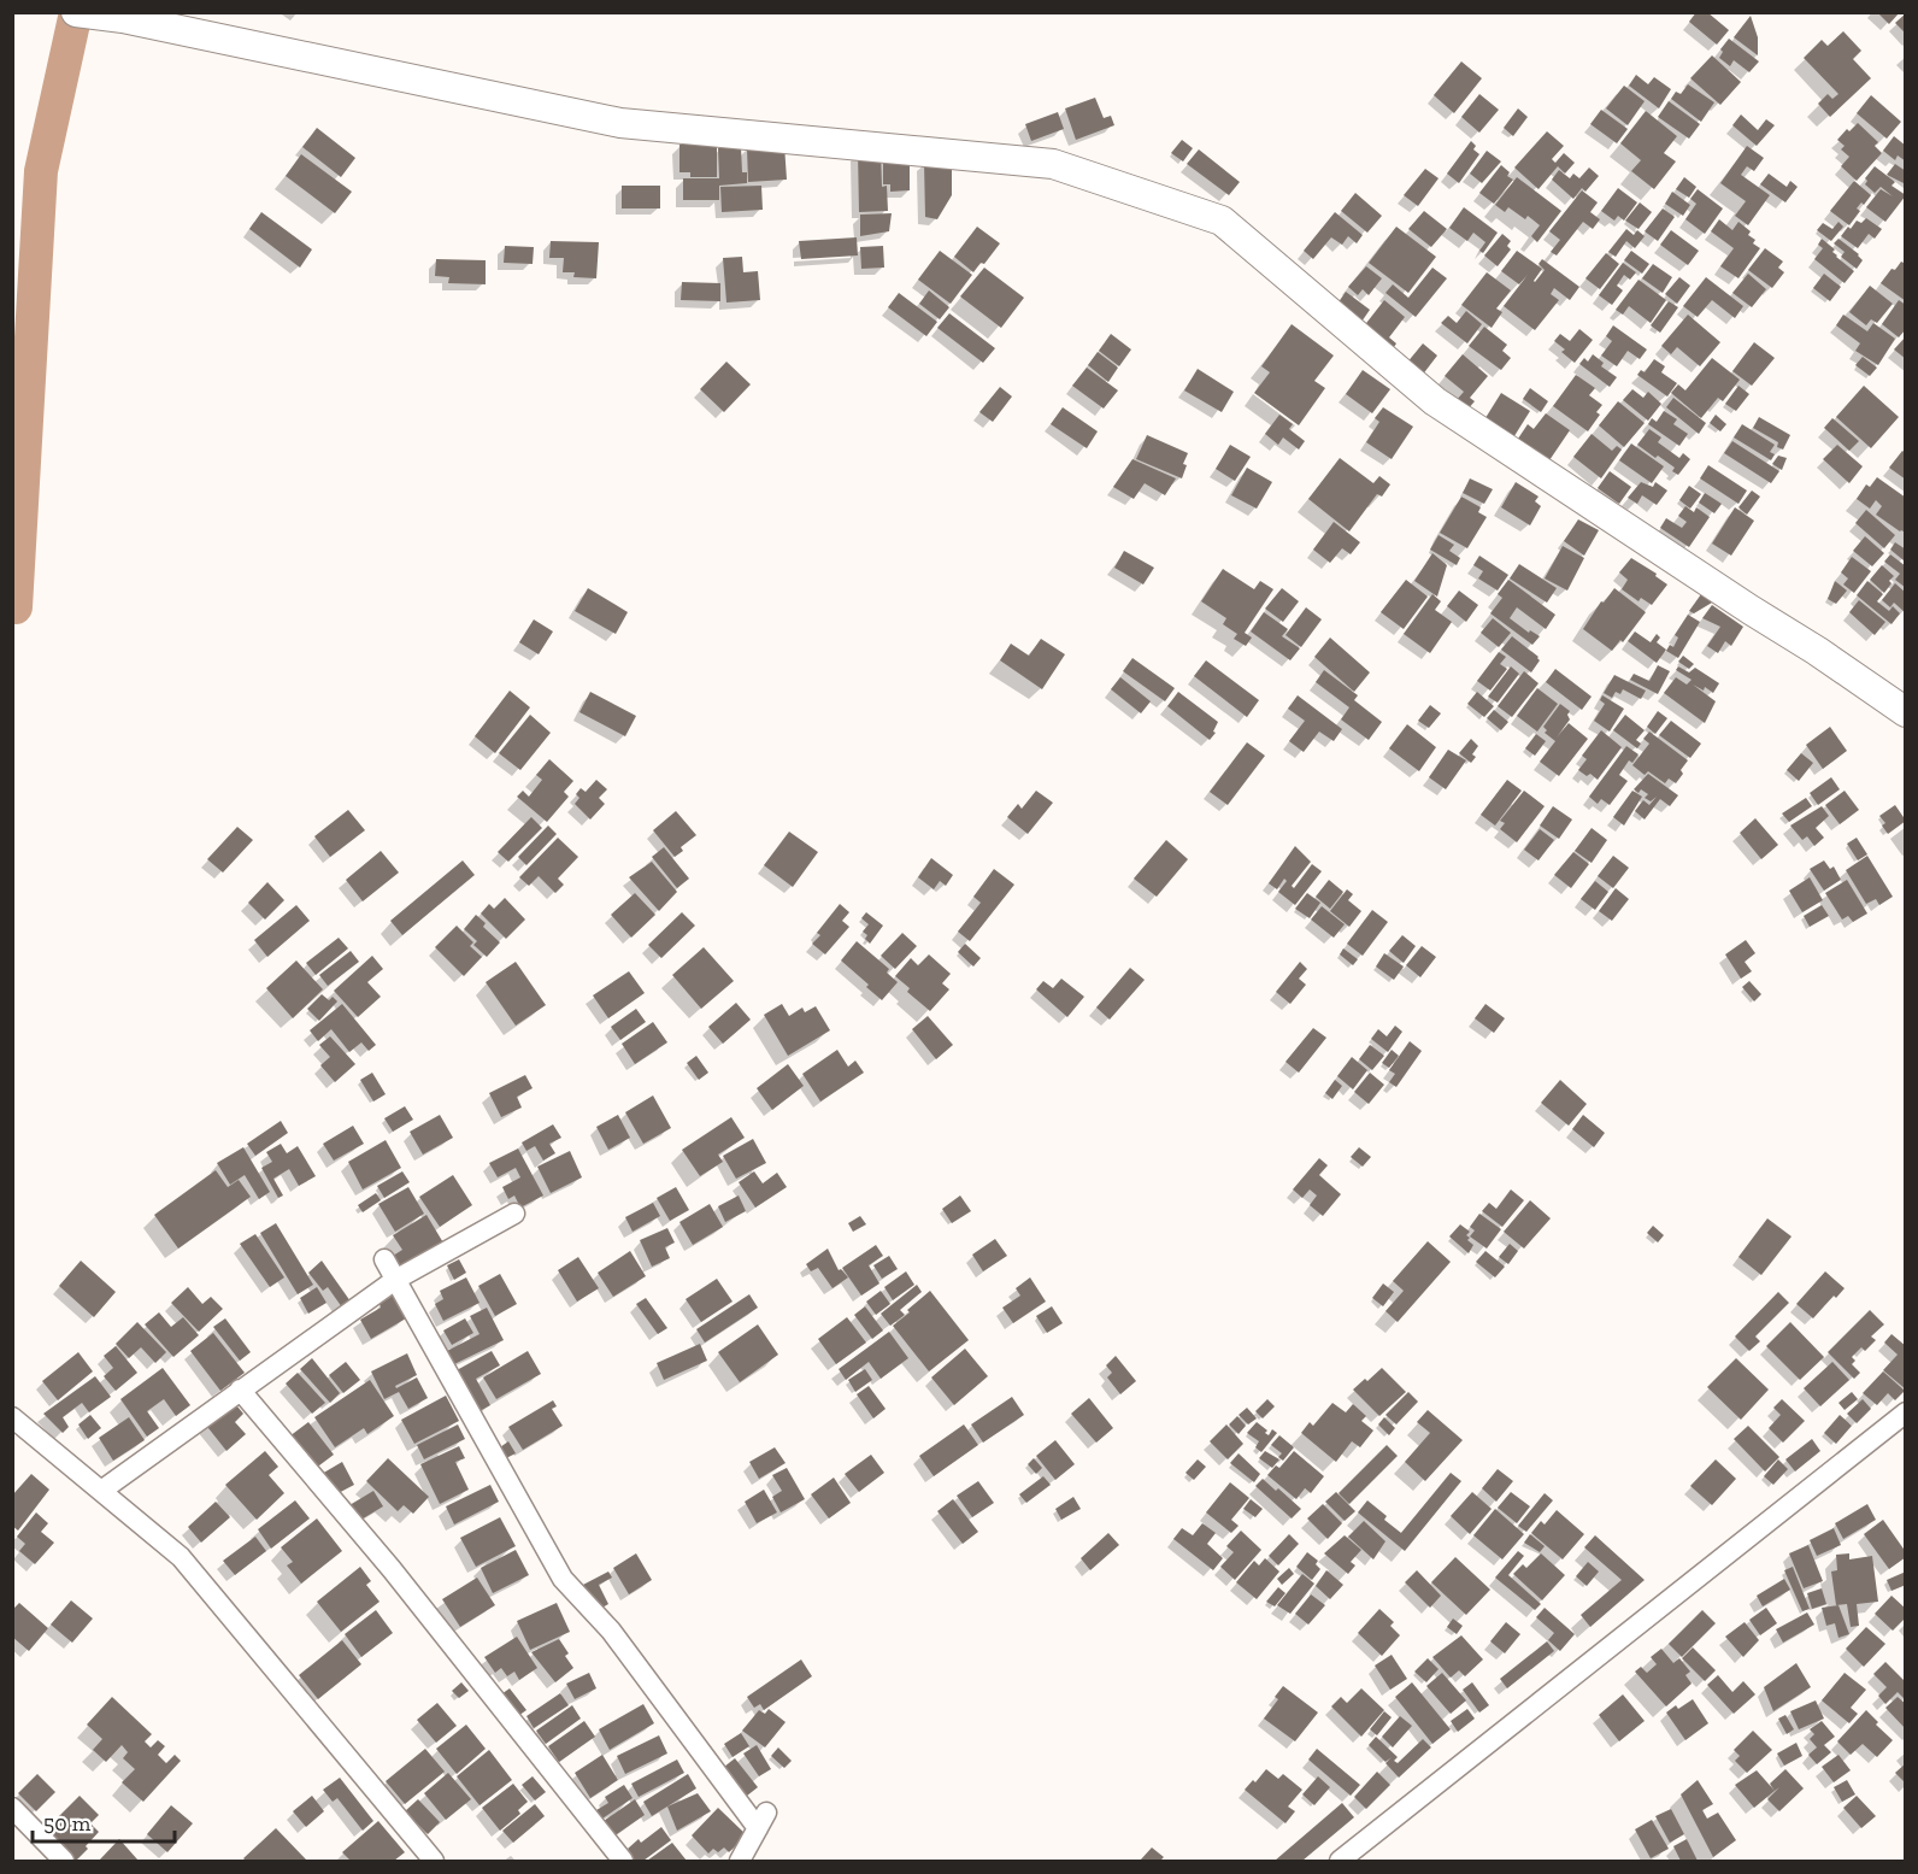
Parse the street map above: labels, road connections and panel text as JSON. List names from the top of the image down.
{
  "scale_bar": "50 m"
}
